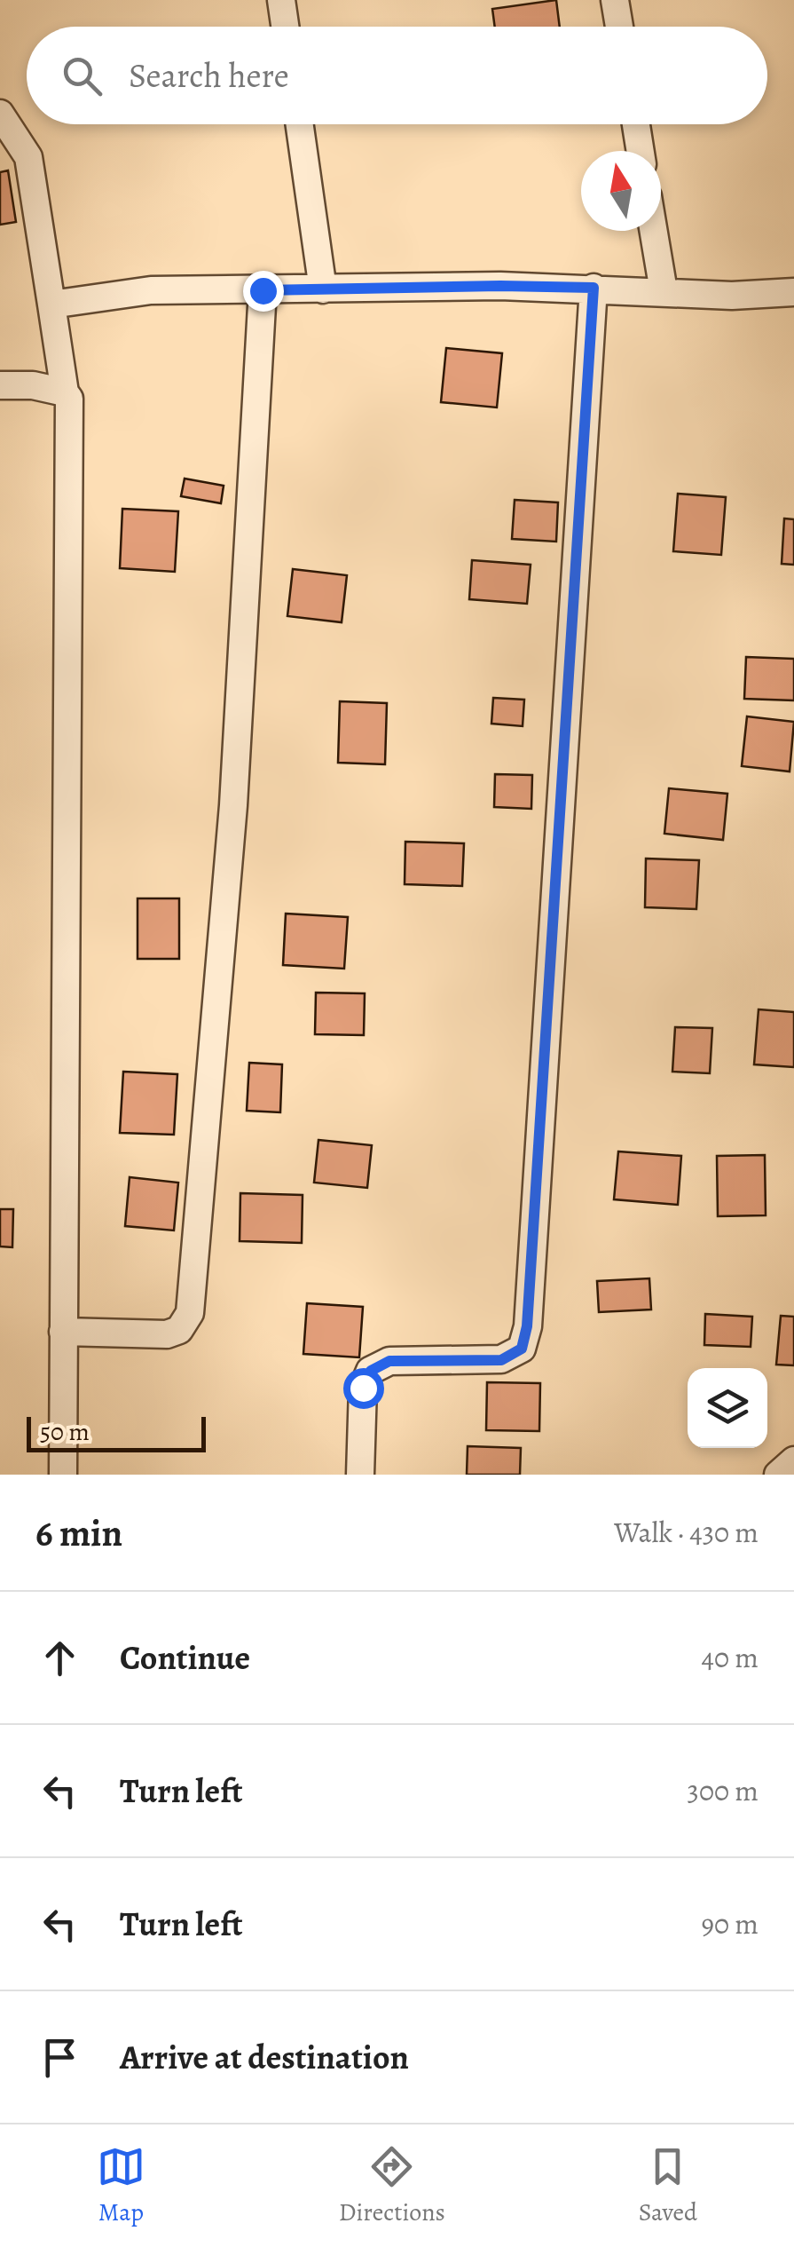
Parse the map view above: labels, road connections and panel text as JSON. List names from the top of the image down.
{
  "scale_bar": "50 m",
  "north": "top",
  "page": {
    "search": "Search here",
    "scale": "50 m",
    "heading": ["6 min", "Walk · 430 m"],
    "list": [
      ["Continue", "40 m"],
      ["Turn left", "300 m"],
      ["Turn left", "90 m"],
      "Arrive at destination"
    ],
    "nav": ["Map", "Directions", "Saved"]
  }
}
